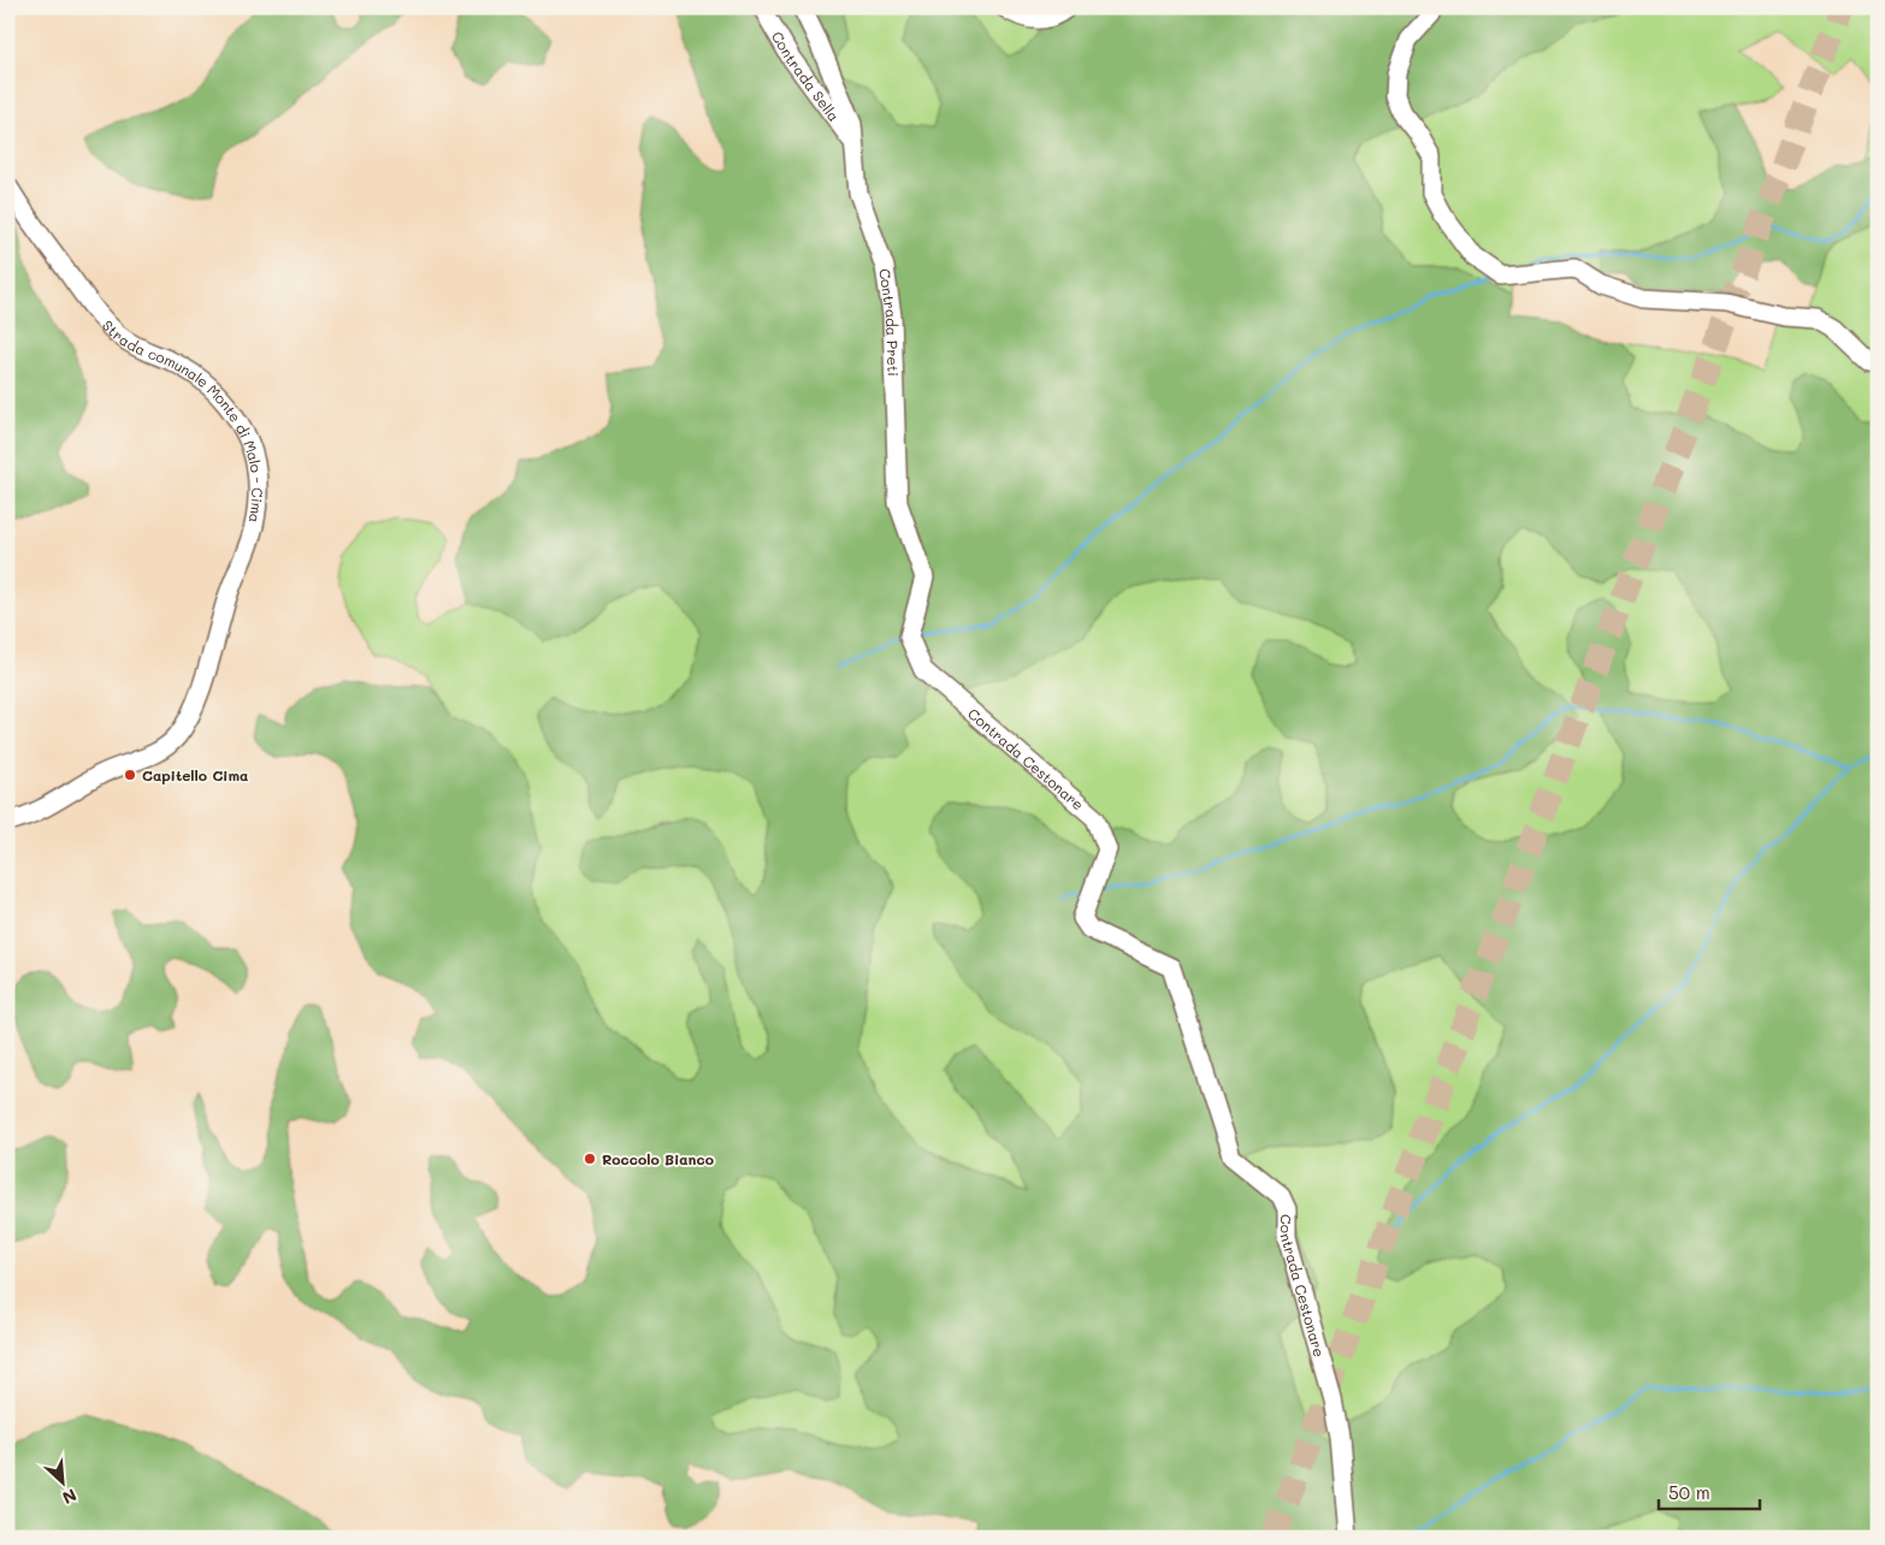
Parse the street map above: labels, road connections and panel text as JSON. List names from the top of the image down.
{
  "streets": {
    "street": [
      "Contrada Sella",
      "Contrada Preti",
      "Strada comunale Monte di Malo - Cima",
      "Contrada Cestonare"
    ]
  },
  "crossings": [
    ["Contrada Sella", "Contrada Preti"],
    ["Contrada Preti", "Contrada Cestonare"]
  ],
  "places": ["Capitello Cima", "Roccolo Bianco"],
  "scale_bar": "50 m",
  "north": "bottom right"
}
